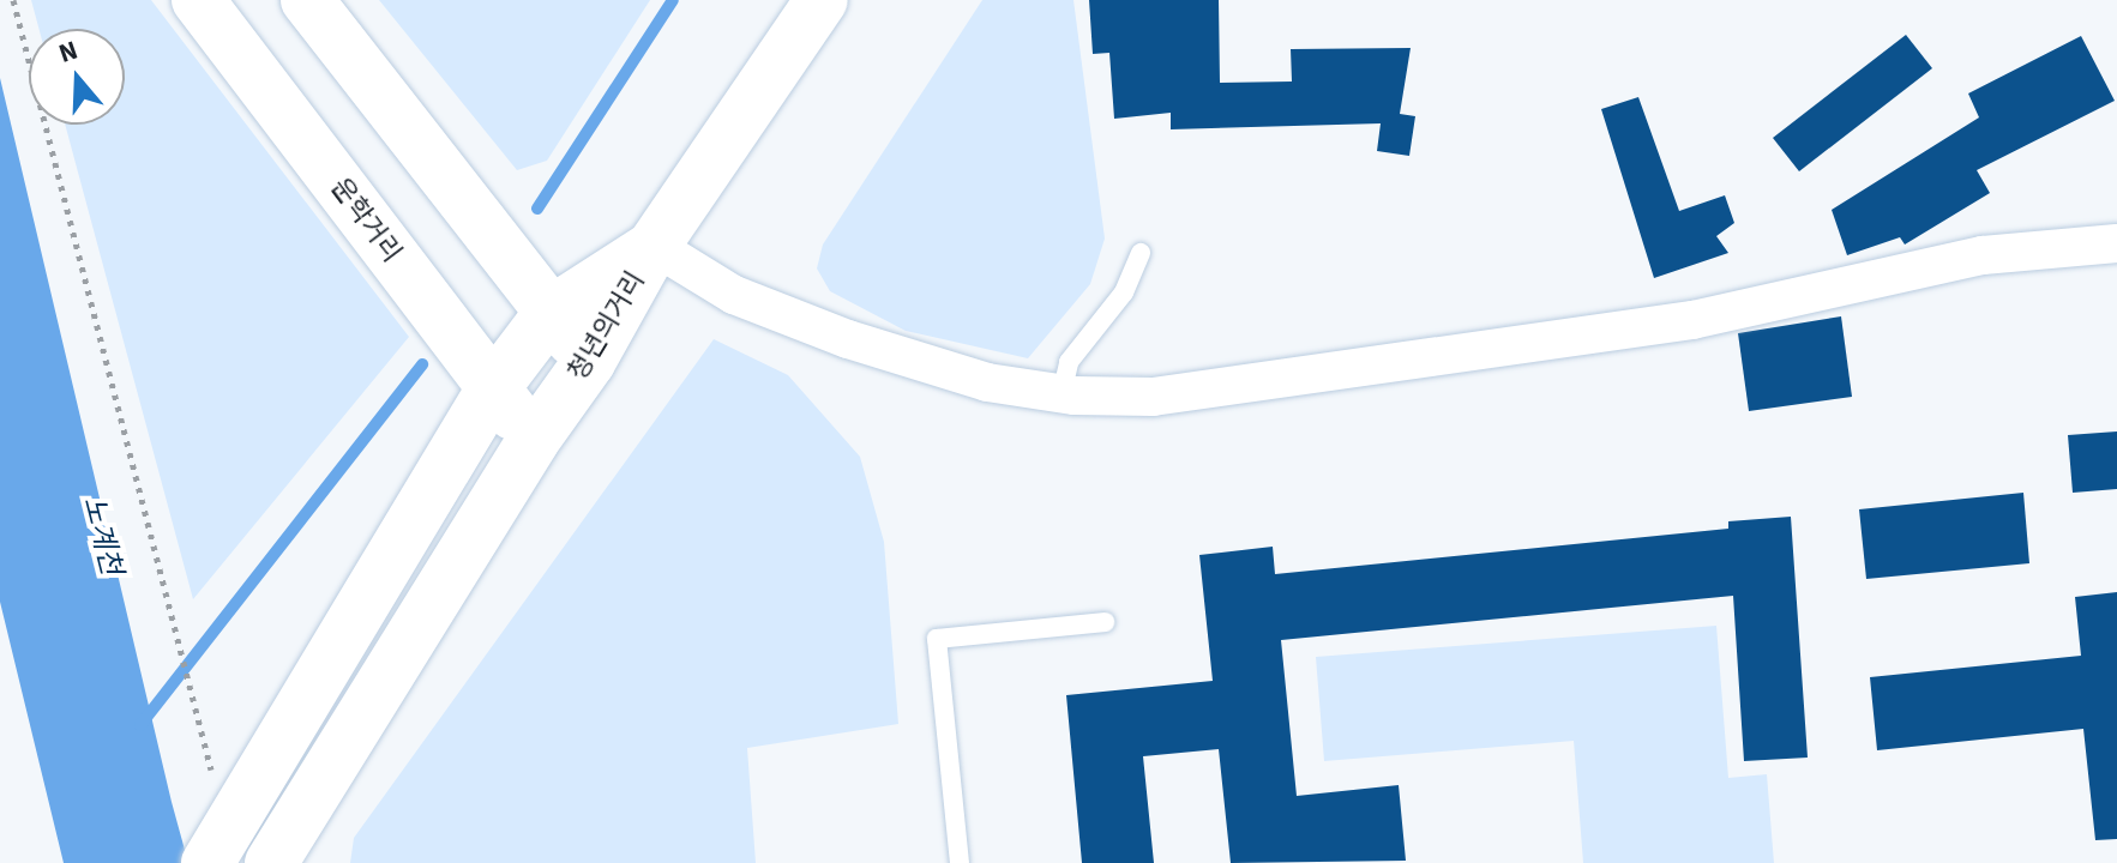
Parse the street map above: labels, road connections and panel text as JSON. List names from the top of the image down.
{
  "streets": {
    "main road": ["운학거리", "청년의거리"]
  },
  "crossings": [
    ["운학거리", "청년의거리"]
  ],
  "water": ["노계천"],
  "north": "top"
}
